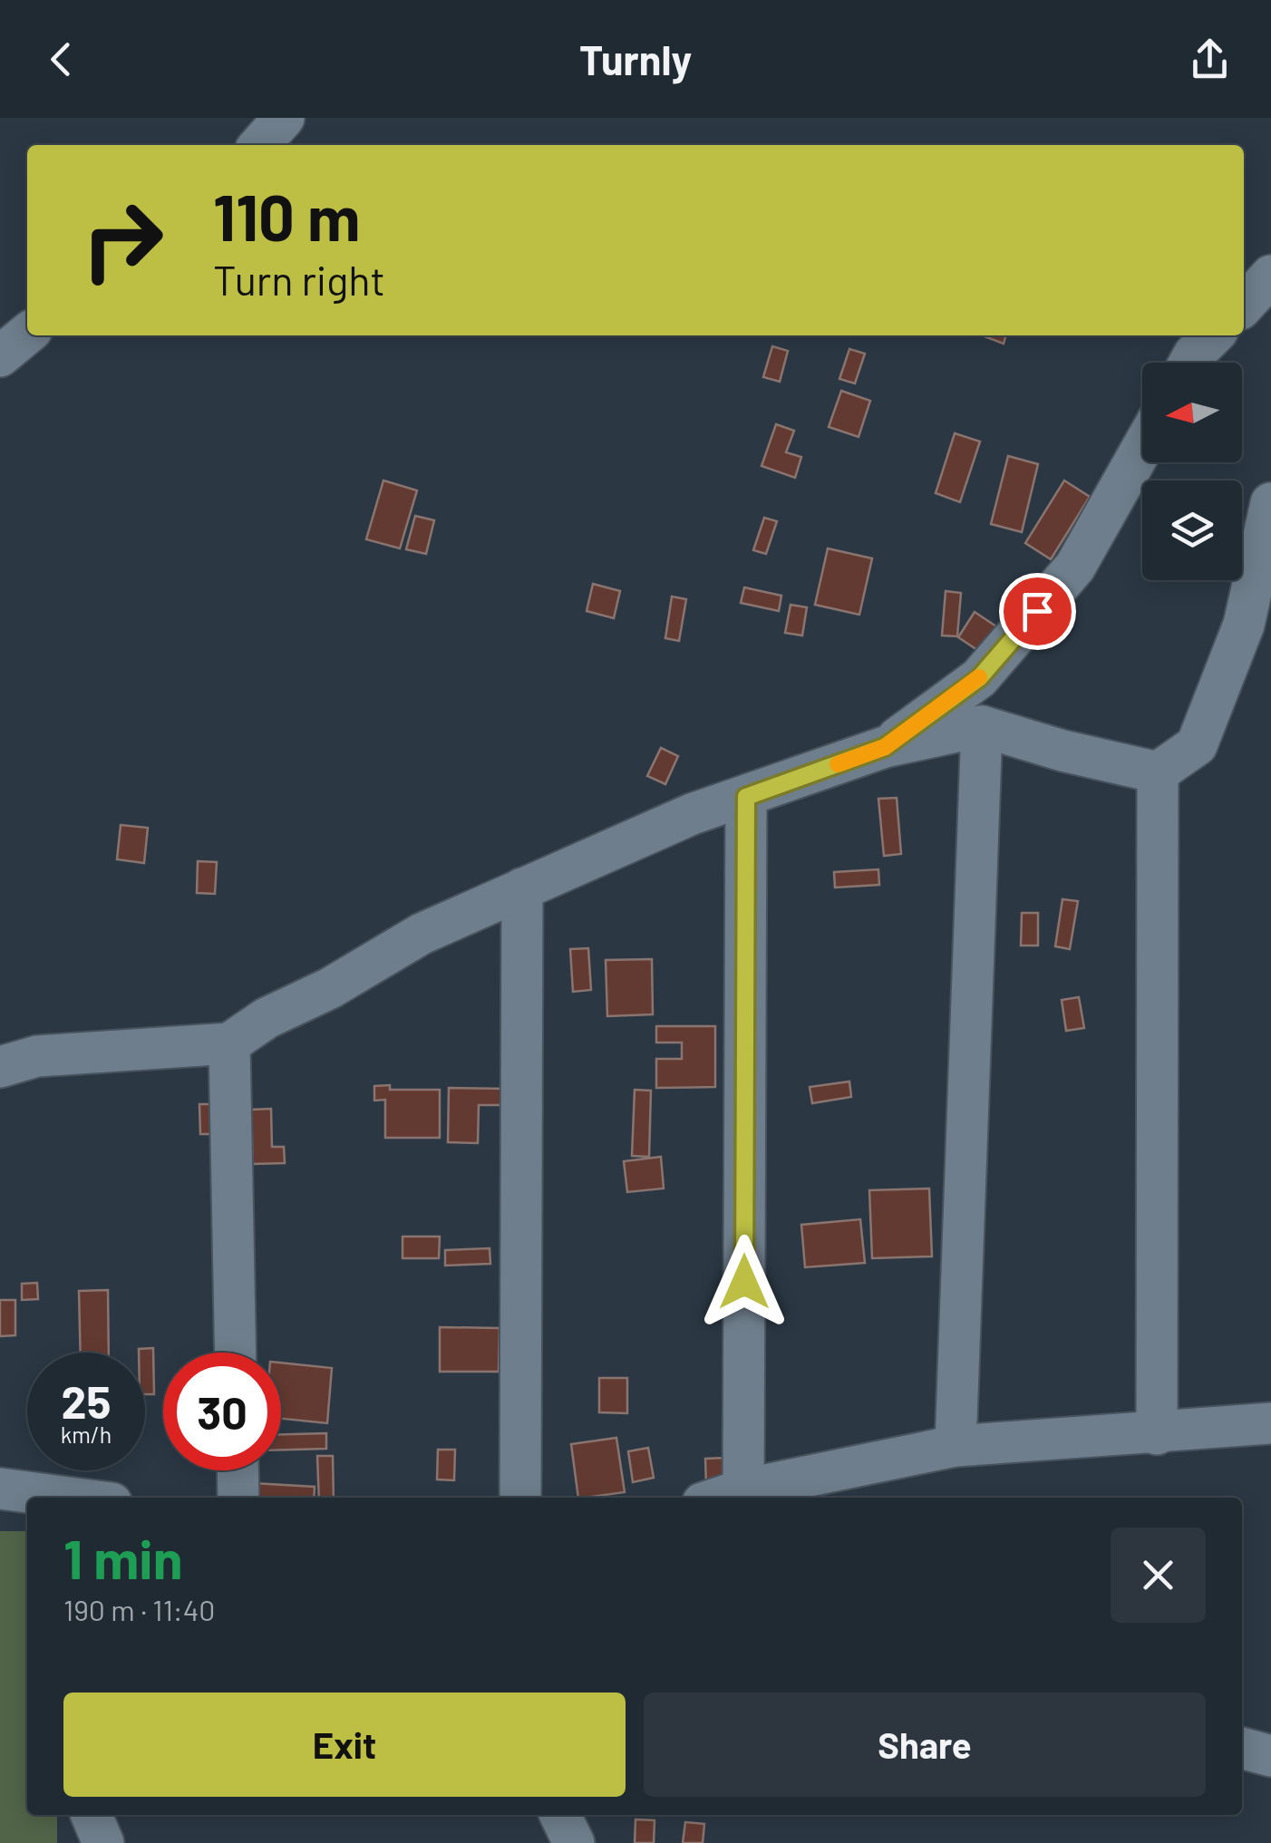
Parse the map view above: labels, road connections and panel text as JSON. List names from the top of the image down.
{
  "north": "left",
  "page": {
    "header": "Turnly",
    "turn": ["110 m", "Turn right"],
    "speed": "25 km/h",
    "limit": "30",
    "heading": ["1 min", "190 m · 11:40"],
    "buttons": ["Exit", "Share"]
  }
}
